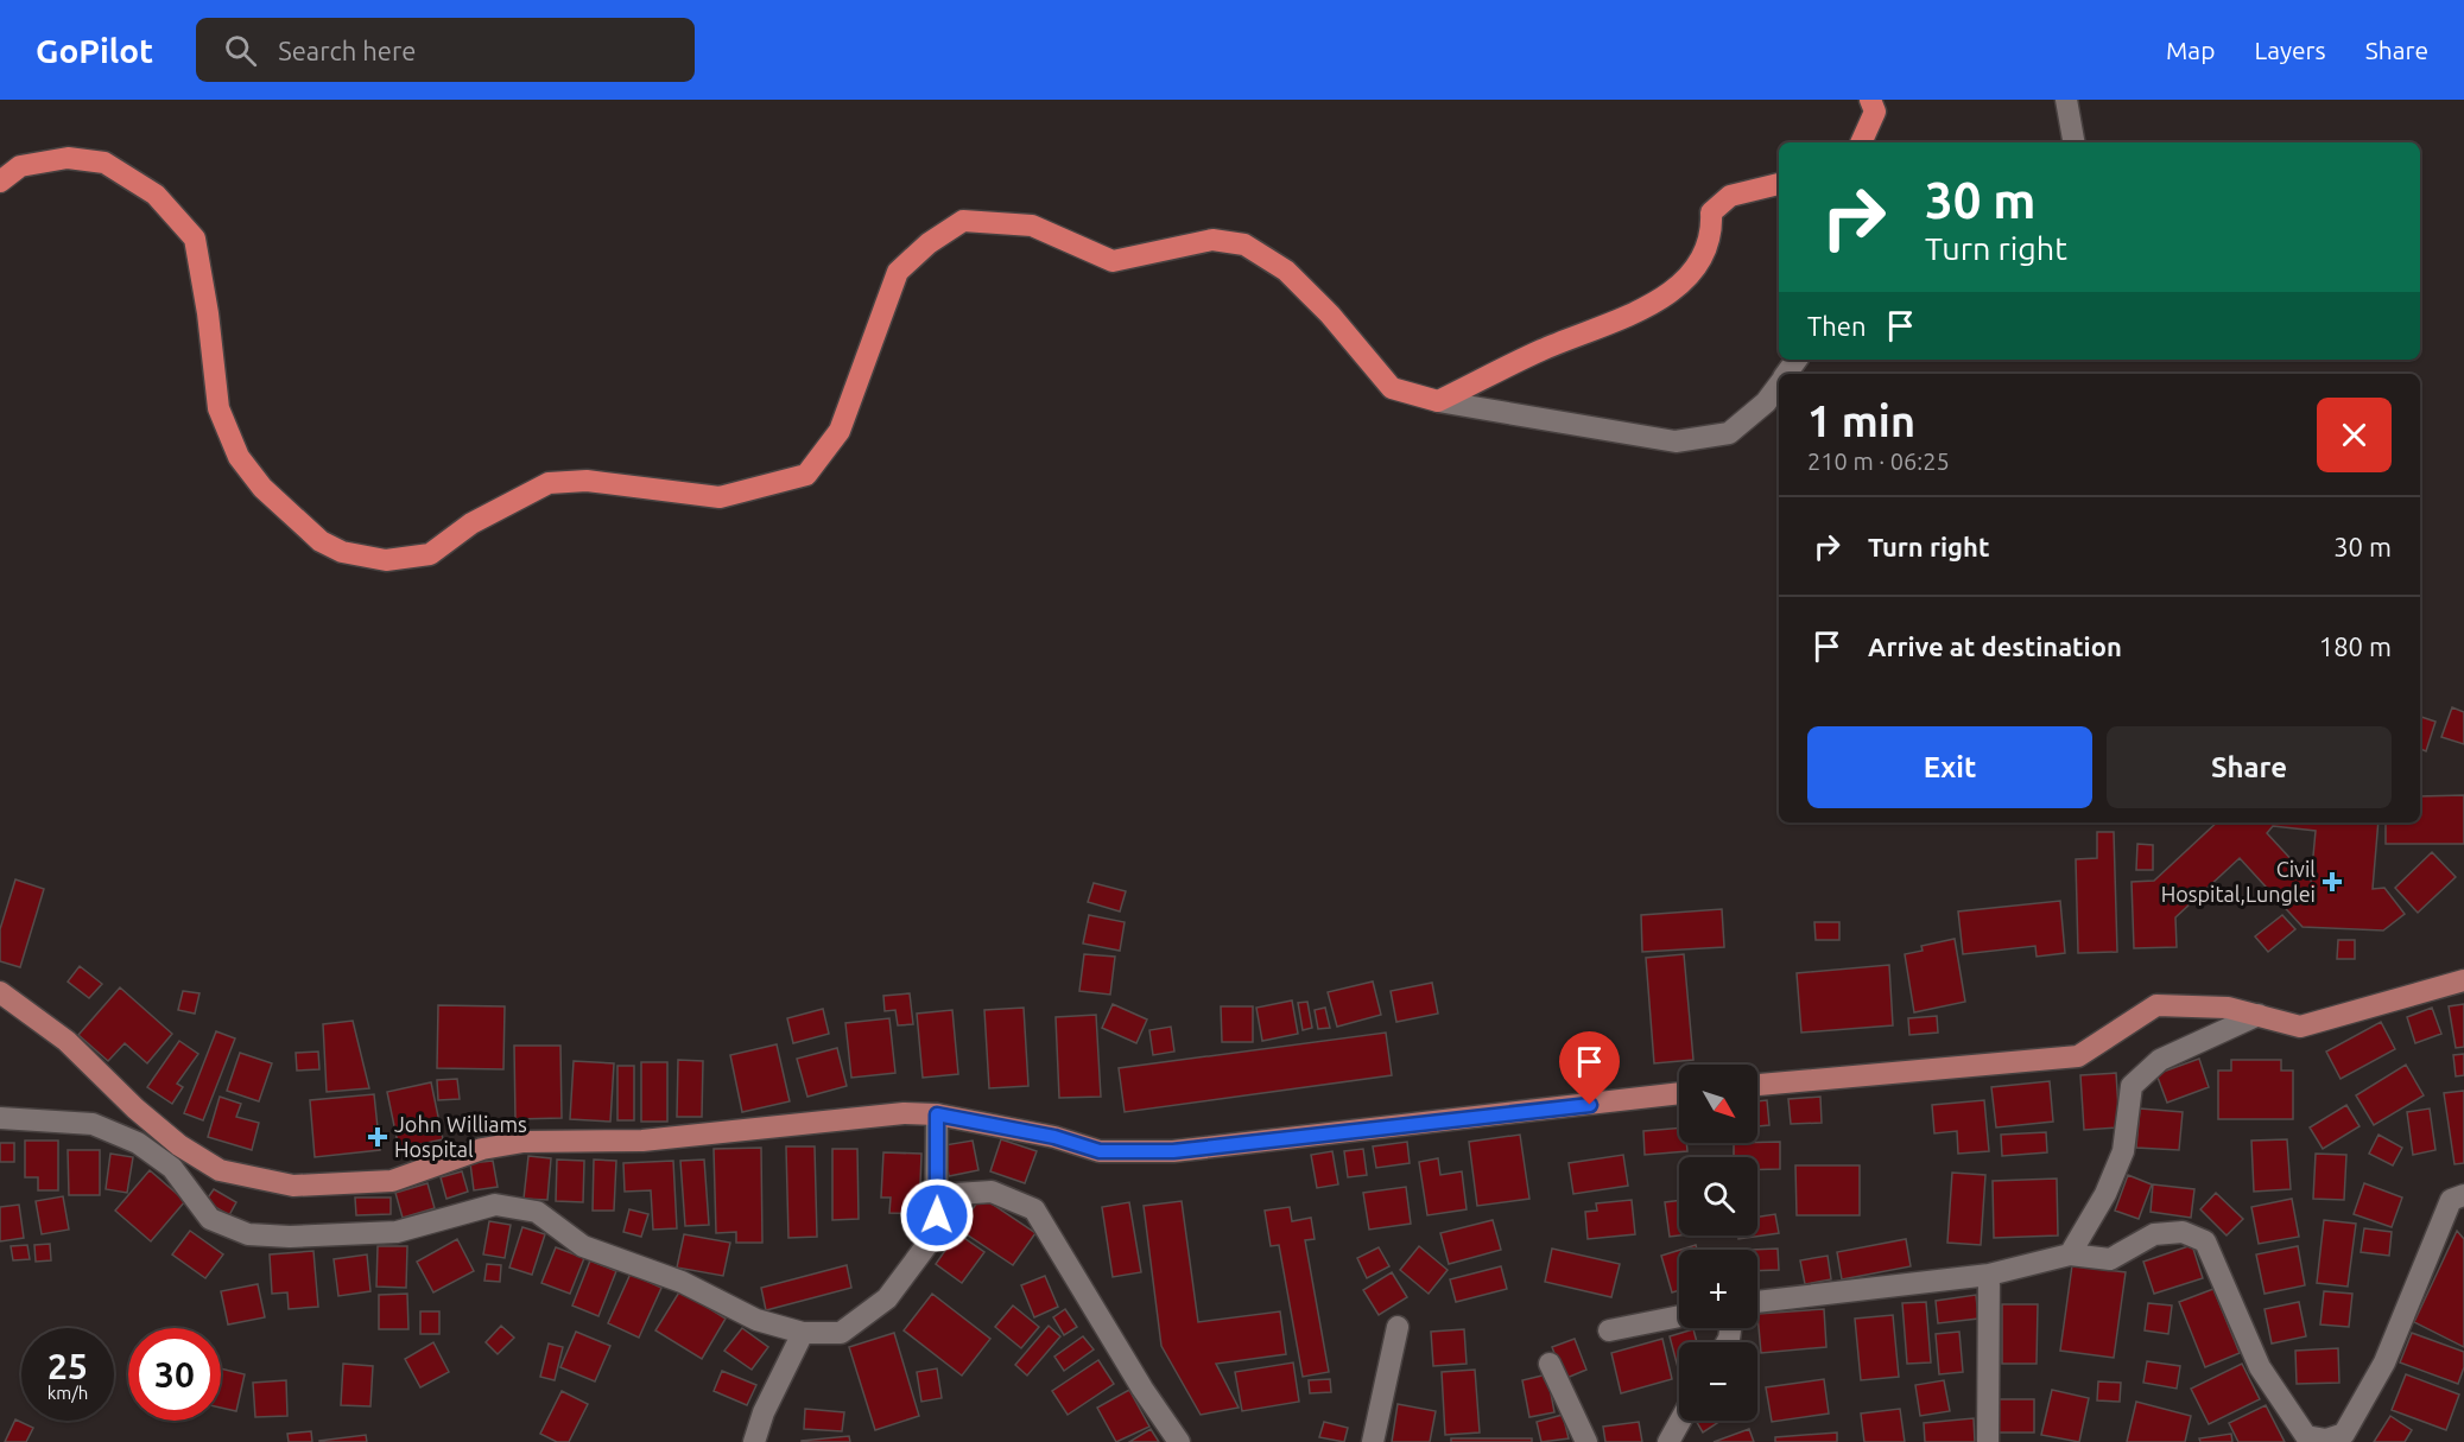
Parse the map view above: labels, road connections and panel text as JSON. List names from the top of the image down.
{
  "places": {
    "health": ["Civil Hospital,Lunglei", "John Williams Hospital"]
  },
  "north": "bottom right",
  "page": {
    "header": "GoPilot",
    "search": "Search here",
    "nav": ["Map", "Layers", "Share"],
    "turn": ["30 m", "Turn right"],
    "then": "Then",
    "heading": ["1 min", "210 m · 06:25"],
    "list": [
      {
        "name": "Turn right",
        "value": "30 m"
      },
      {
        "name": "Arrive at destination",
        "value": "180 m"
      }
    ],
    "buttons": ["Exit", "Share"],
    "map_buttons": ["+", "−"],
    "speed": "25 km/h",
    "limit": "30"
  }
}
